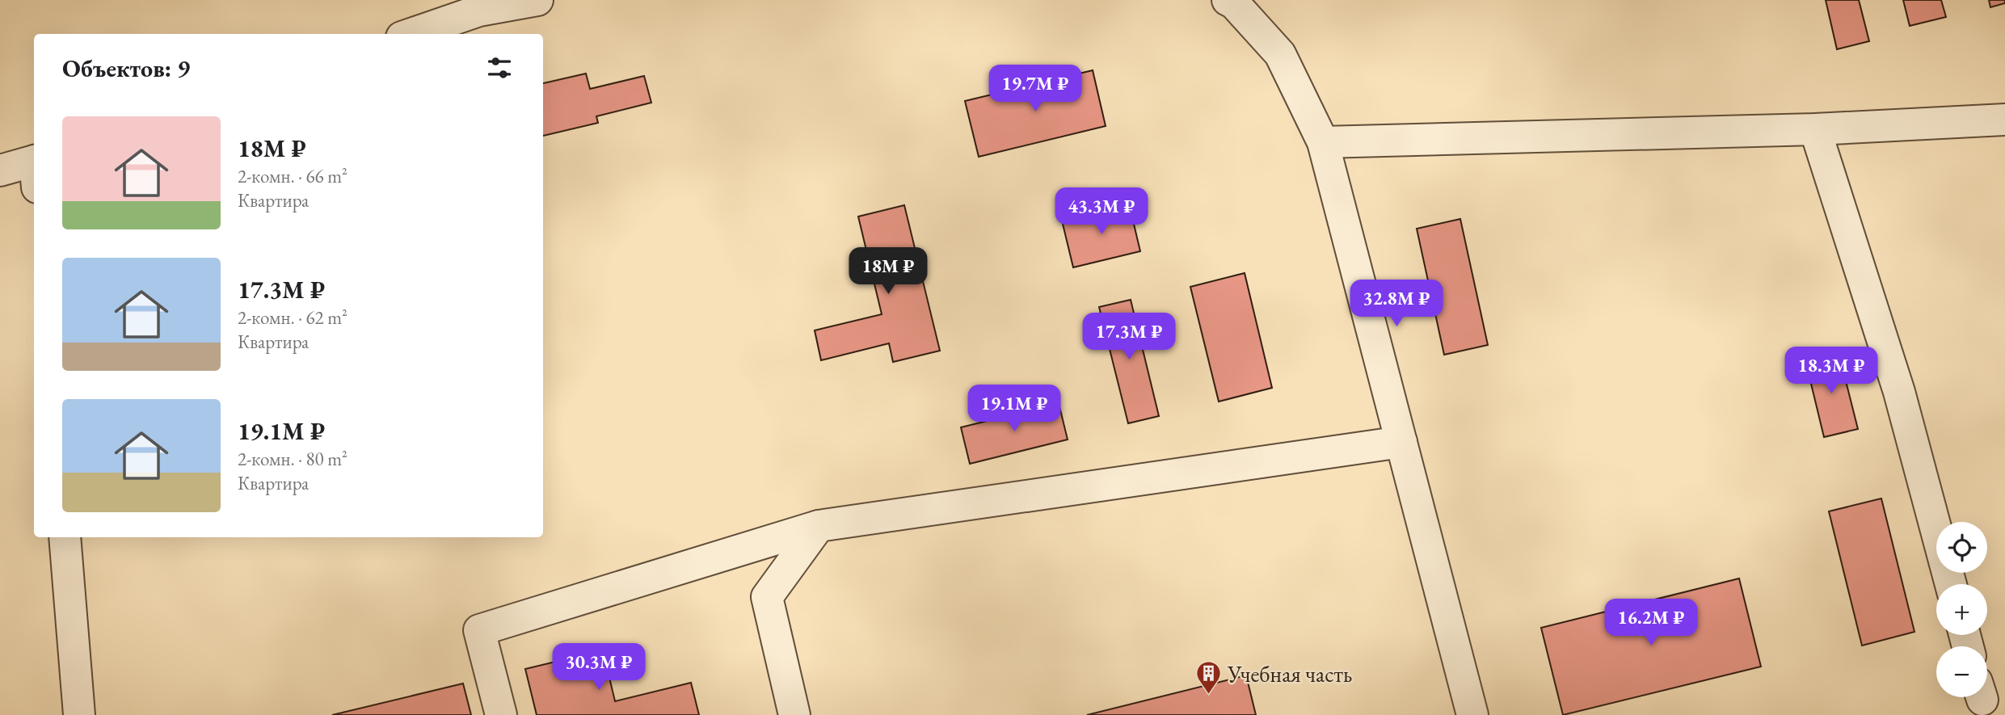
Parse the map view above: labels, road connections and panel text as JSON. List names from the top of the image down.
{
  "places": {
    "building": ["Учебная часть"]
  },
  "page": {
    "heading": "Объектов: 9",
    "price": [
      "19.7M ₽",
      "43.3M ₽",
      "18M ₽",
      "32.8M ₽",
      "17.3M ₽",
      "18.3M ₽",
      "19.1M ₽",
      "16.2M ₽",
      "30.3M ₽"
    ],
    "list": [
      {
        "name": "18M ₽",
        "note": "2-комн. · 66 m² · Квартира"
      },
      {
        "name": "17.3M ₽",
        "note": "2-комн. · 62 m² · Квартира"
      },
      {
        "name": "19.1M ₽",
        "note": "2-комн. · 80 m² · Квартира"
      }
    ],
    "map_buttons": ["+", "−"]
  }
}
